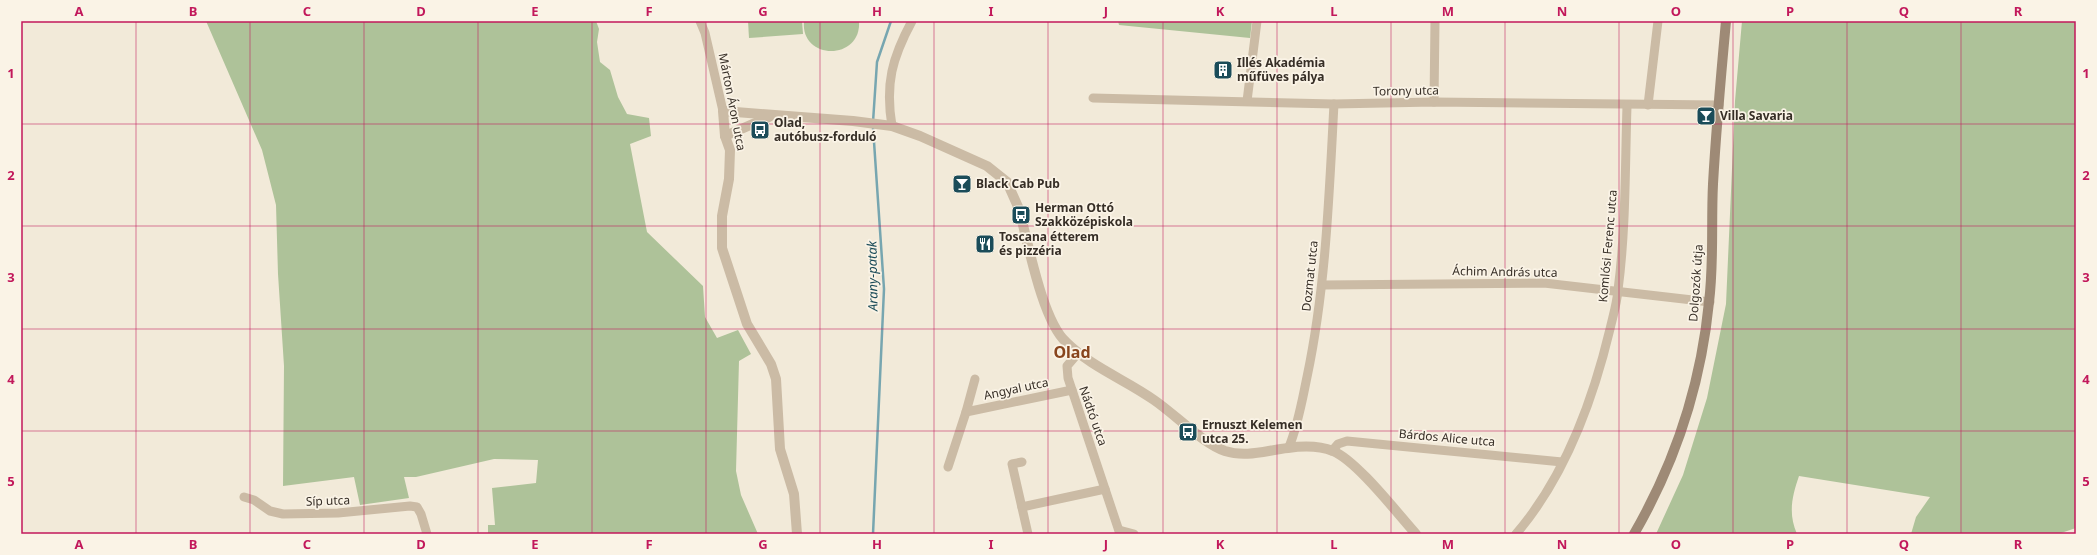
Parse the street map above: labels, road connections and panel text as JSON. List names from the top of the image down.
{
  "streets": {
    "main road": ["Dolgozók útja"],
    "street": [
      "Torony utca",
      "Márton Áron utca",
      "Komlósi Ferenc utca",
      "Áchim András utca",
      "Dozmat utca",
      "Angyal utca",
      "Nádtó utca",
      "Bárdos Alice utca",
      "Síp utca"
    ]
  },
  "crossings": [
    ["Torony utca", "Komlósi Ferenc utca"],
    ["Torony utca", "Dozmat utca"],
    ["Torony utca", "Dolgozók útja"],
    ["Komlósi Ferenc utca", "Áchim András utca"],
    ["Komlósi Ferenc utca", "Bárdos Alice utca"],
    ["Áchim András utca", "Dozmat utca"],
    ["Áchim András utca", "Dolgozók útja"],
    ["Angyal utca", "Nádtó utca"]
  ],
  "districts": ["Olad"],
  "water": ["Arany-patak"],
  "places": {
    "building": ["Illés Akadémia műfüves pálya"],
    "bar": ["Villa Savaria", "Black Cab Pub"],
    "bus stop": ["Olad, autóbusz-forduló", "Herman Ottó Szakközépiskola", "Ernuszt Kelemen utca 25."],
    "restaurant": ["Toscana étterem és pizzéria"]
  },
  "grid": {
    "columns": [
      "A",
      "B",
      "C",
      "D",
      "E",
      "F",
      "G",
      "H",
      "I",
      "J",
      "K",
      "L",
      "M",
      "N",
      "O",
      "P",
      "Q",
      "R"
    ],
    "rows": [
      "1",
      "2",
      "3",
      "4",
      "5"
    ]
  }
}
